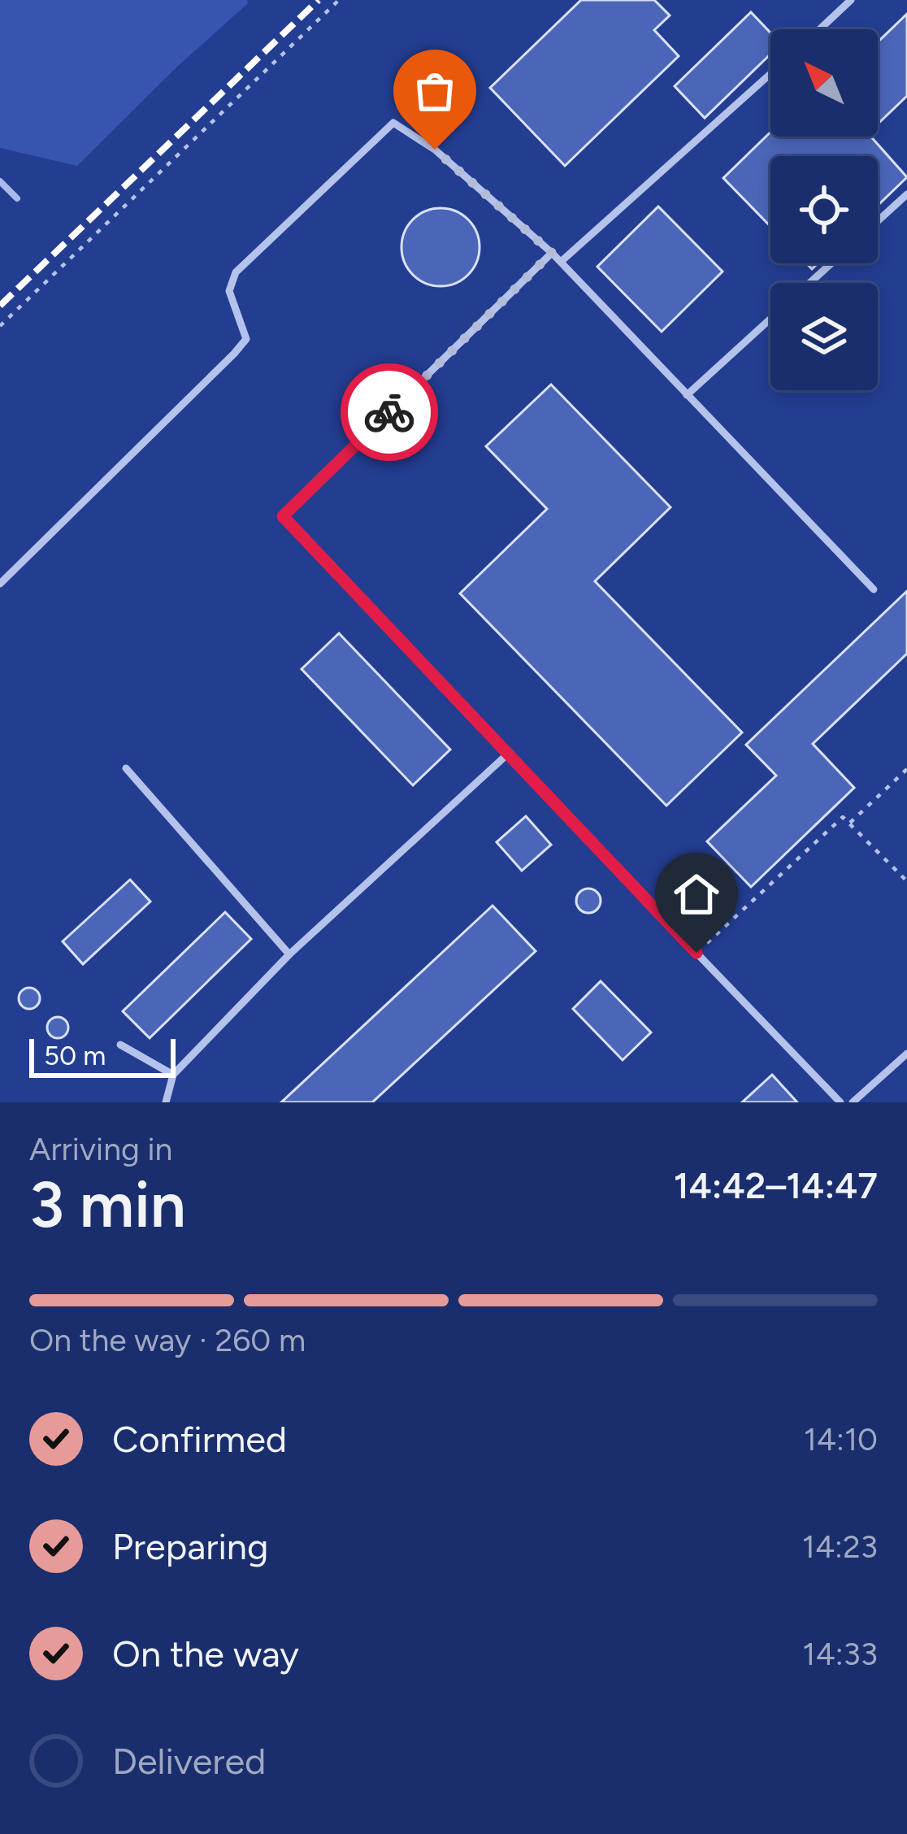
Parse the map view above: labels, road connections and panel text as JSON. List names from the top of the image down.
{
  "scale_bar": "50 m",
  "north": "top left",
  "page": {
    "scale": "50 m",
    "heading": ["3 min", "Arriving in", "14:42–14:47"],
    "bar": "On the way · 260 m",
    "list": [
      ["Confirmed", "14:10"],
      ["Preparing", "14:23"],
      ["On the way", "14:33"],
      "Delivered"
    ]
  }
}
